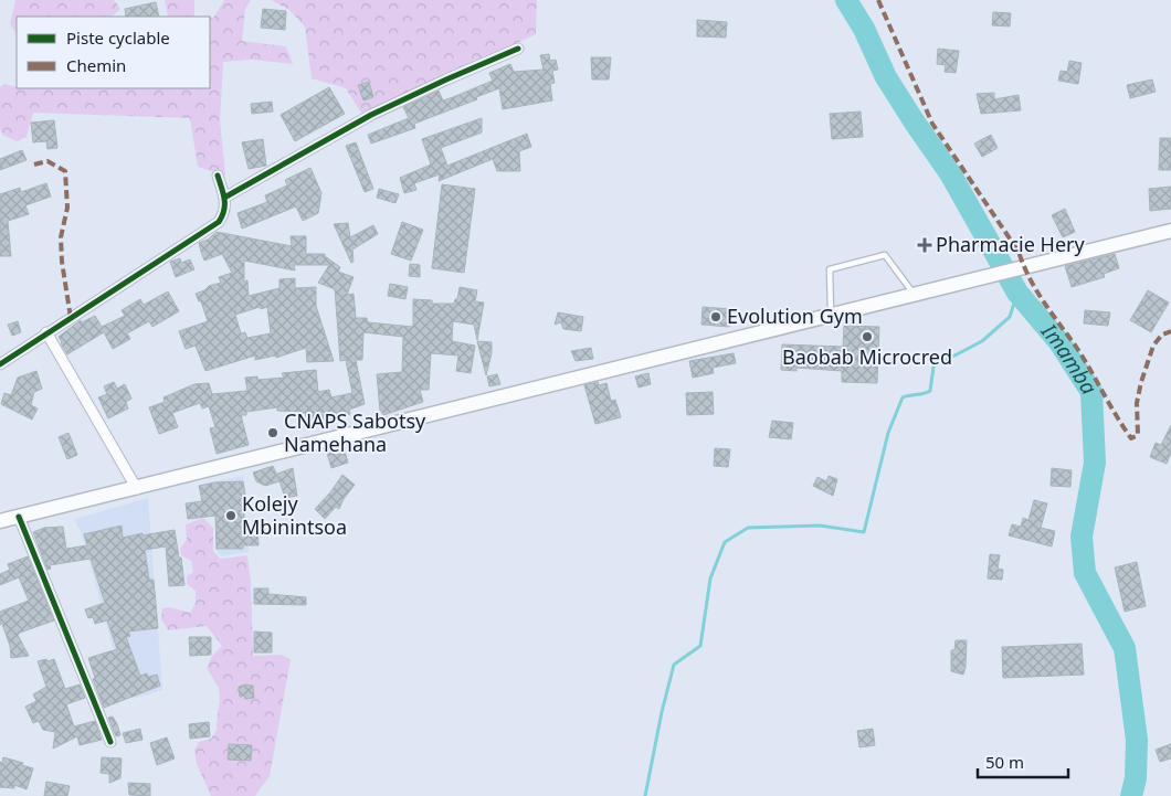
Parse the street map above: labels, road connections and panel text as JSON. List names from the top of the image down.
{
  "water": ["Imamba"],
  "places": {
    "health": ["Pharmacie Hery"],
    "other": [
      "Evolution Gym",
      "Baobab Microcred",
      "CNAPS Sabotsy Namehana",
      "Kolejy Mbinintsoa"
    ]
  },
  "legend": ["Piste cyclable", "Chemin"],
  "scale_bar": "50 m"
}
